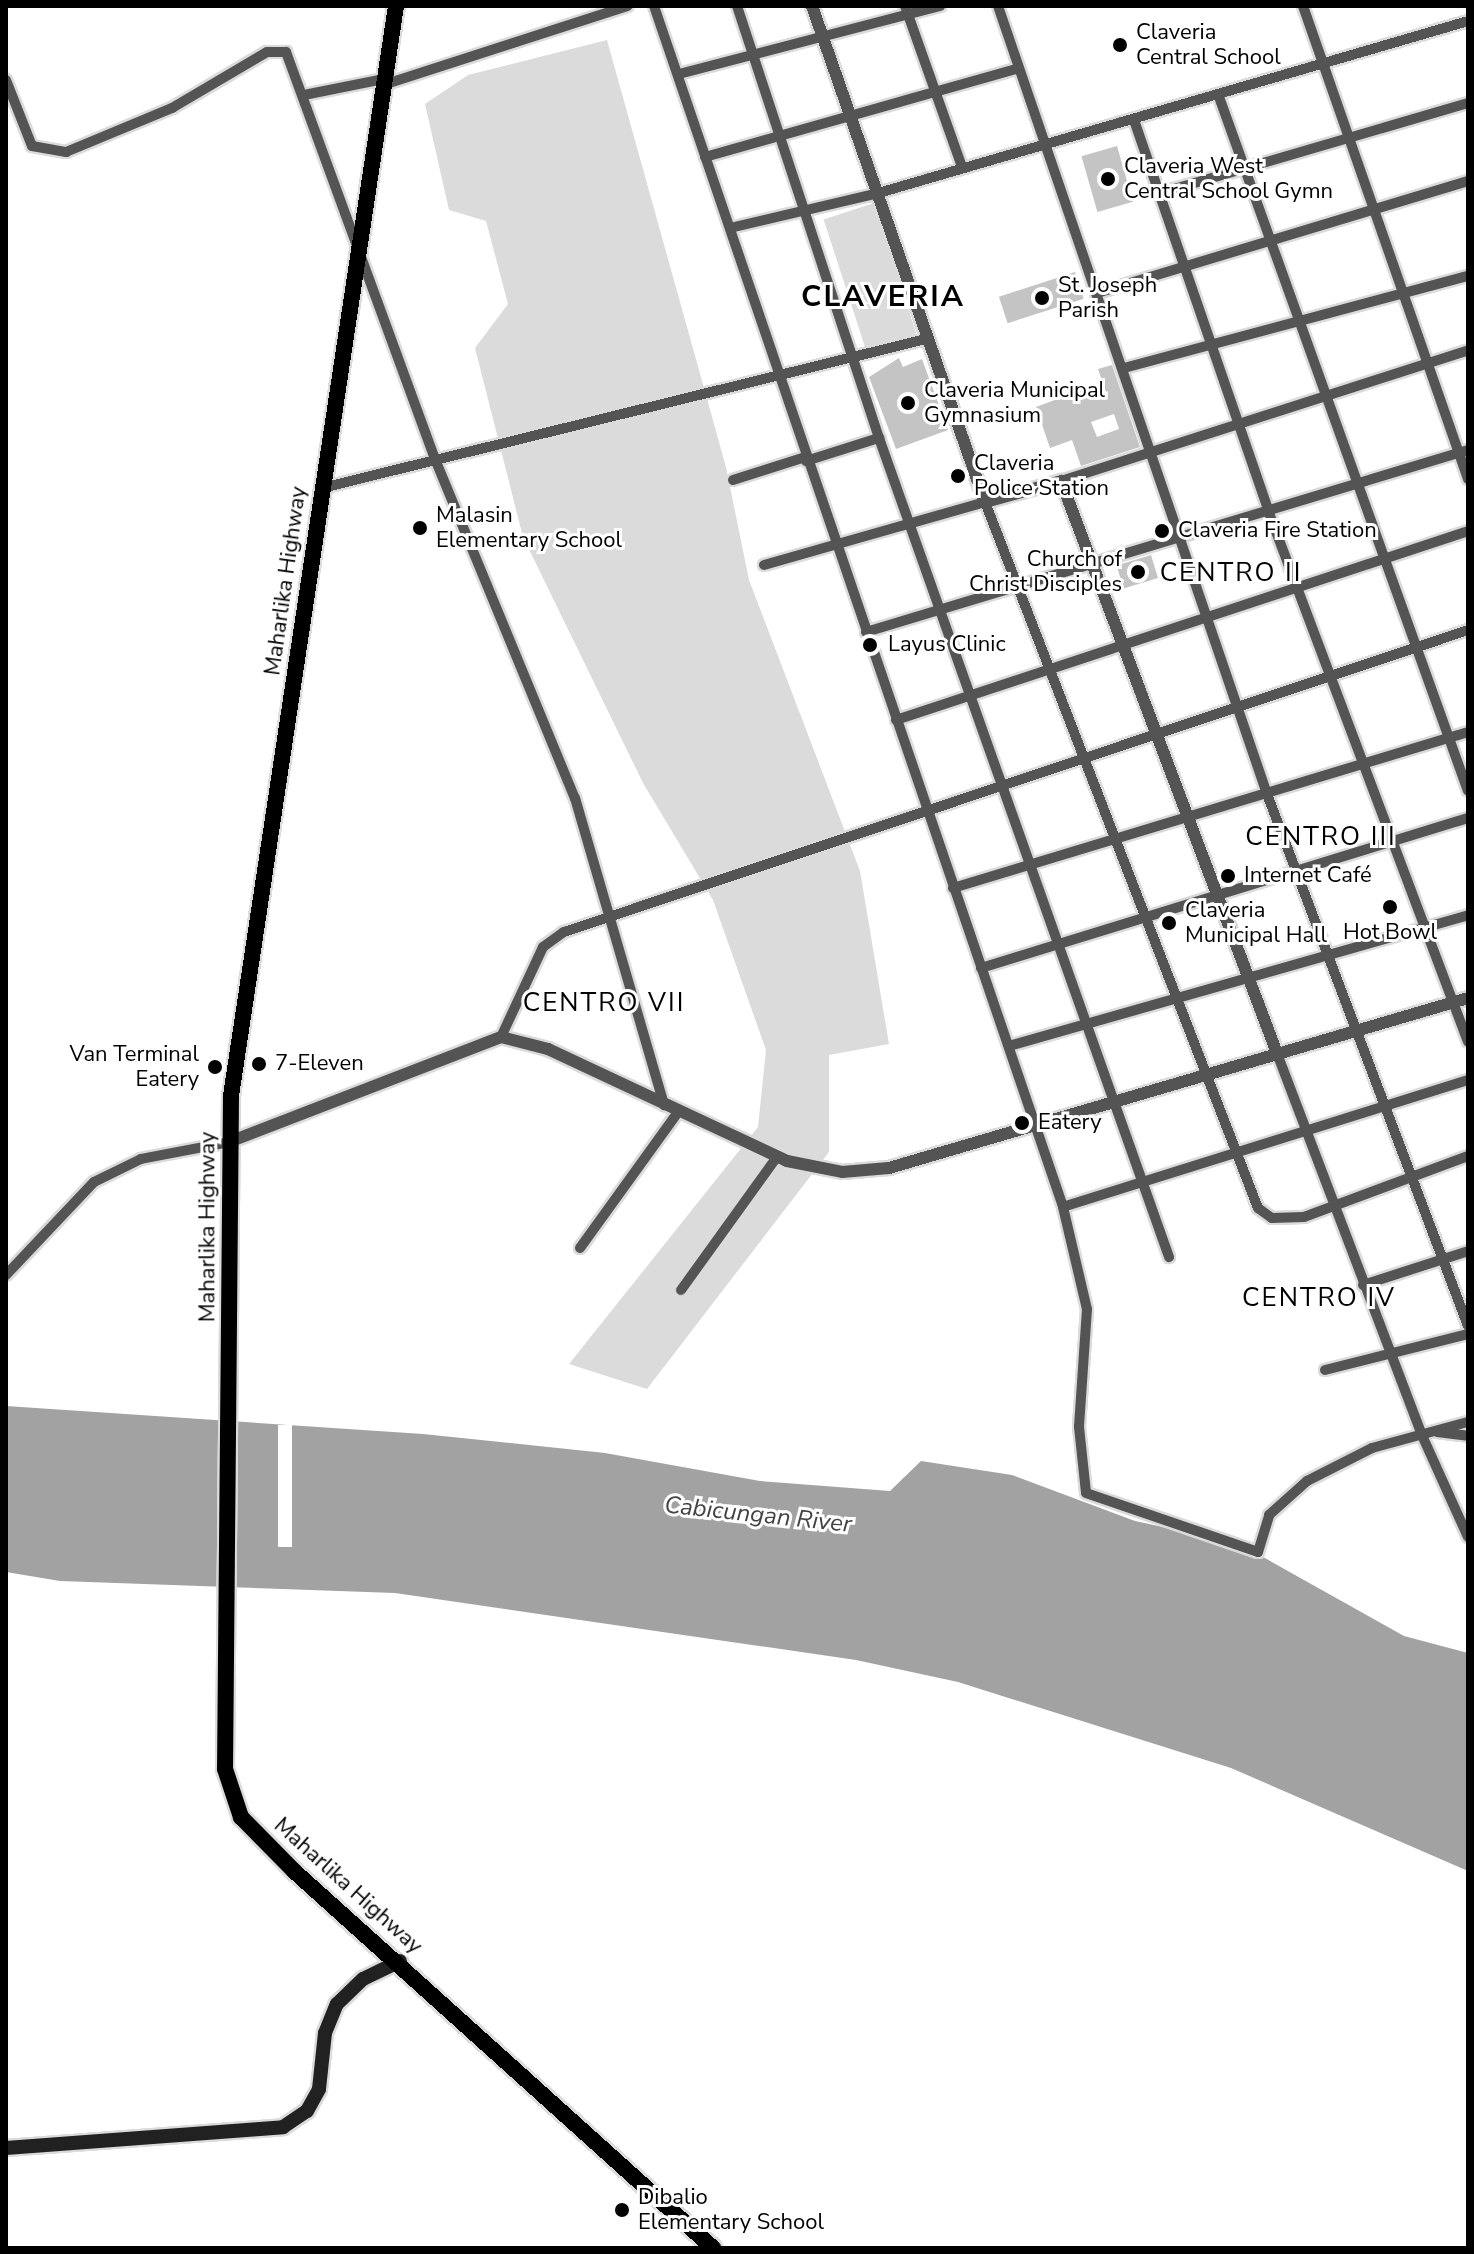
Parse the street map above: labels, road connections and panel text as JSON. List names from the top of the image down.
{
  "streets": {
    "highway": ["Maharlika Highway"]
  },
  "districts": [
    "CLAVERIA",
    "CENTRO II",
    "CENTRO III",
    "CENTRO VII",
    "CENTRO IV"
  ],
  "water": ["Cabicungan River"],
  "places": [
    "Claveria Central School",
    "Claveria West Central School Gymn",
    "St. Joseph Parish",
    "Claveria Municipal Gymnasium",
    "Claveria Police Station",
    "Malasin Elementary School",
    "Claveria Fire Station",
    "Church of Christ Disciples",
    "Layus Clinic",
    "Internet Café",
    "Hot Bowl",
    "Claveria Municipal Hall",
    "7-Eleven",
    "Van Terminal Eatery",
    "Eatery",
    "Dibalio Elementary School"
  ]
}
